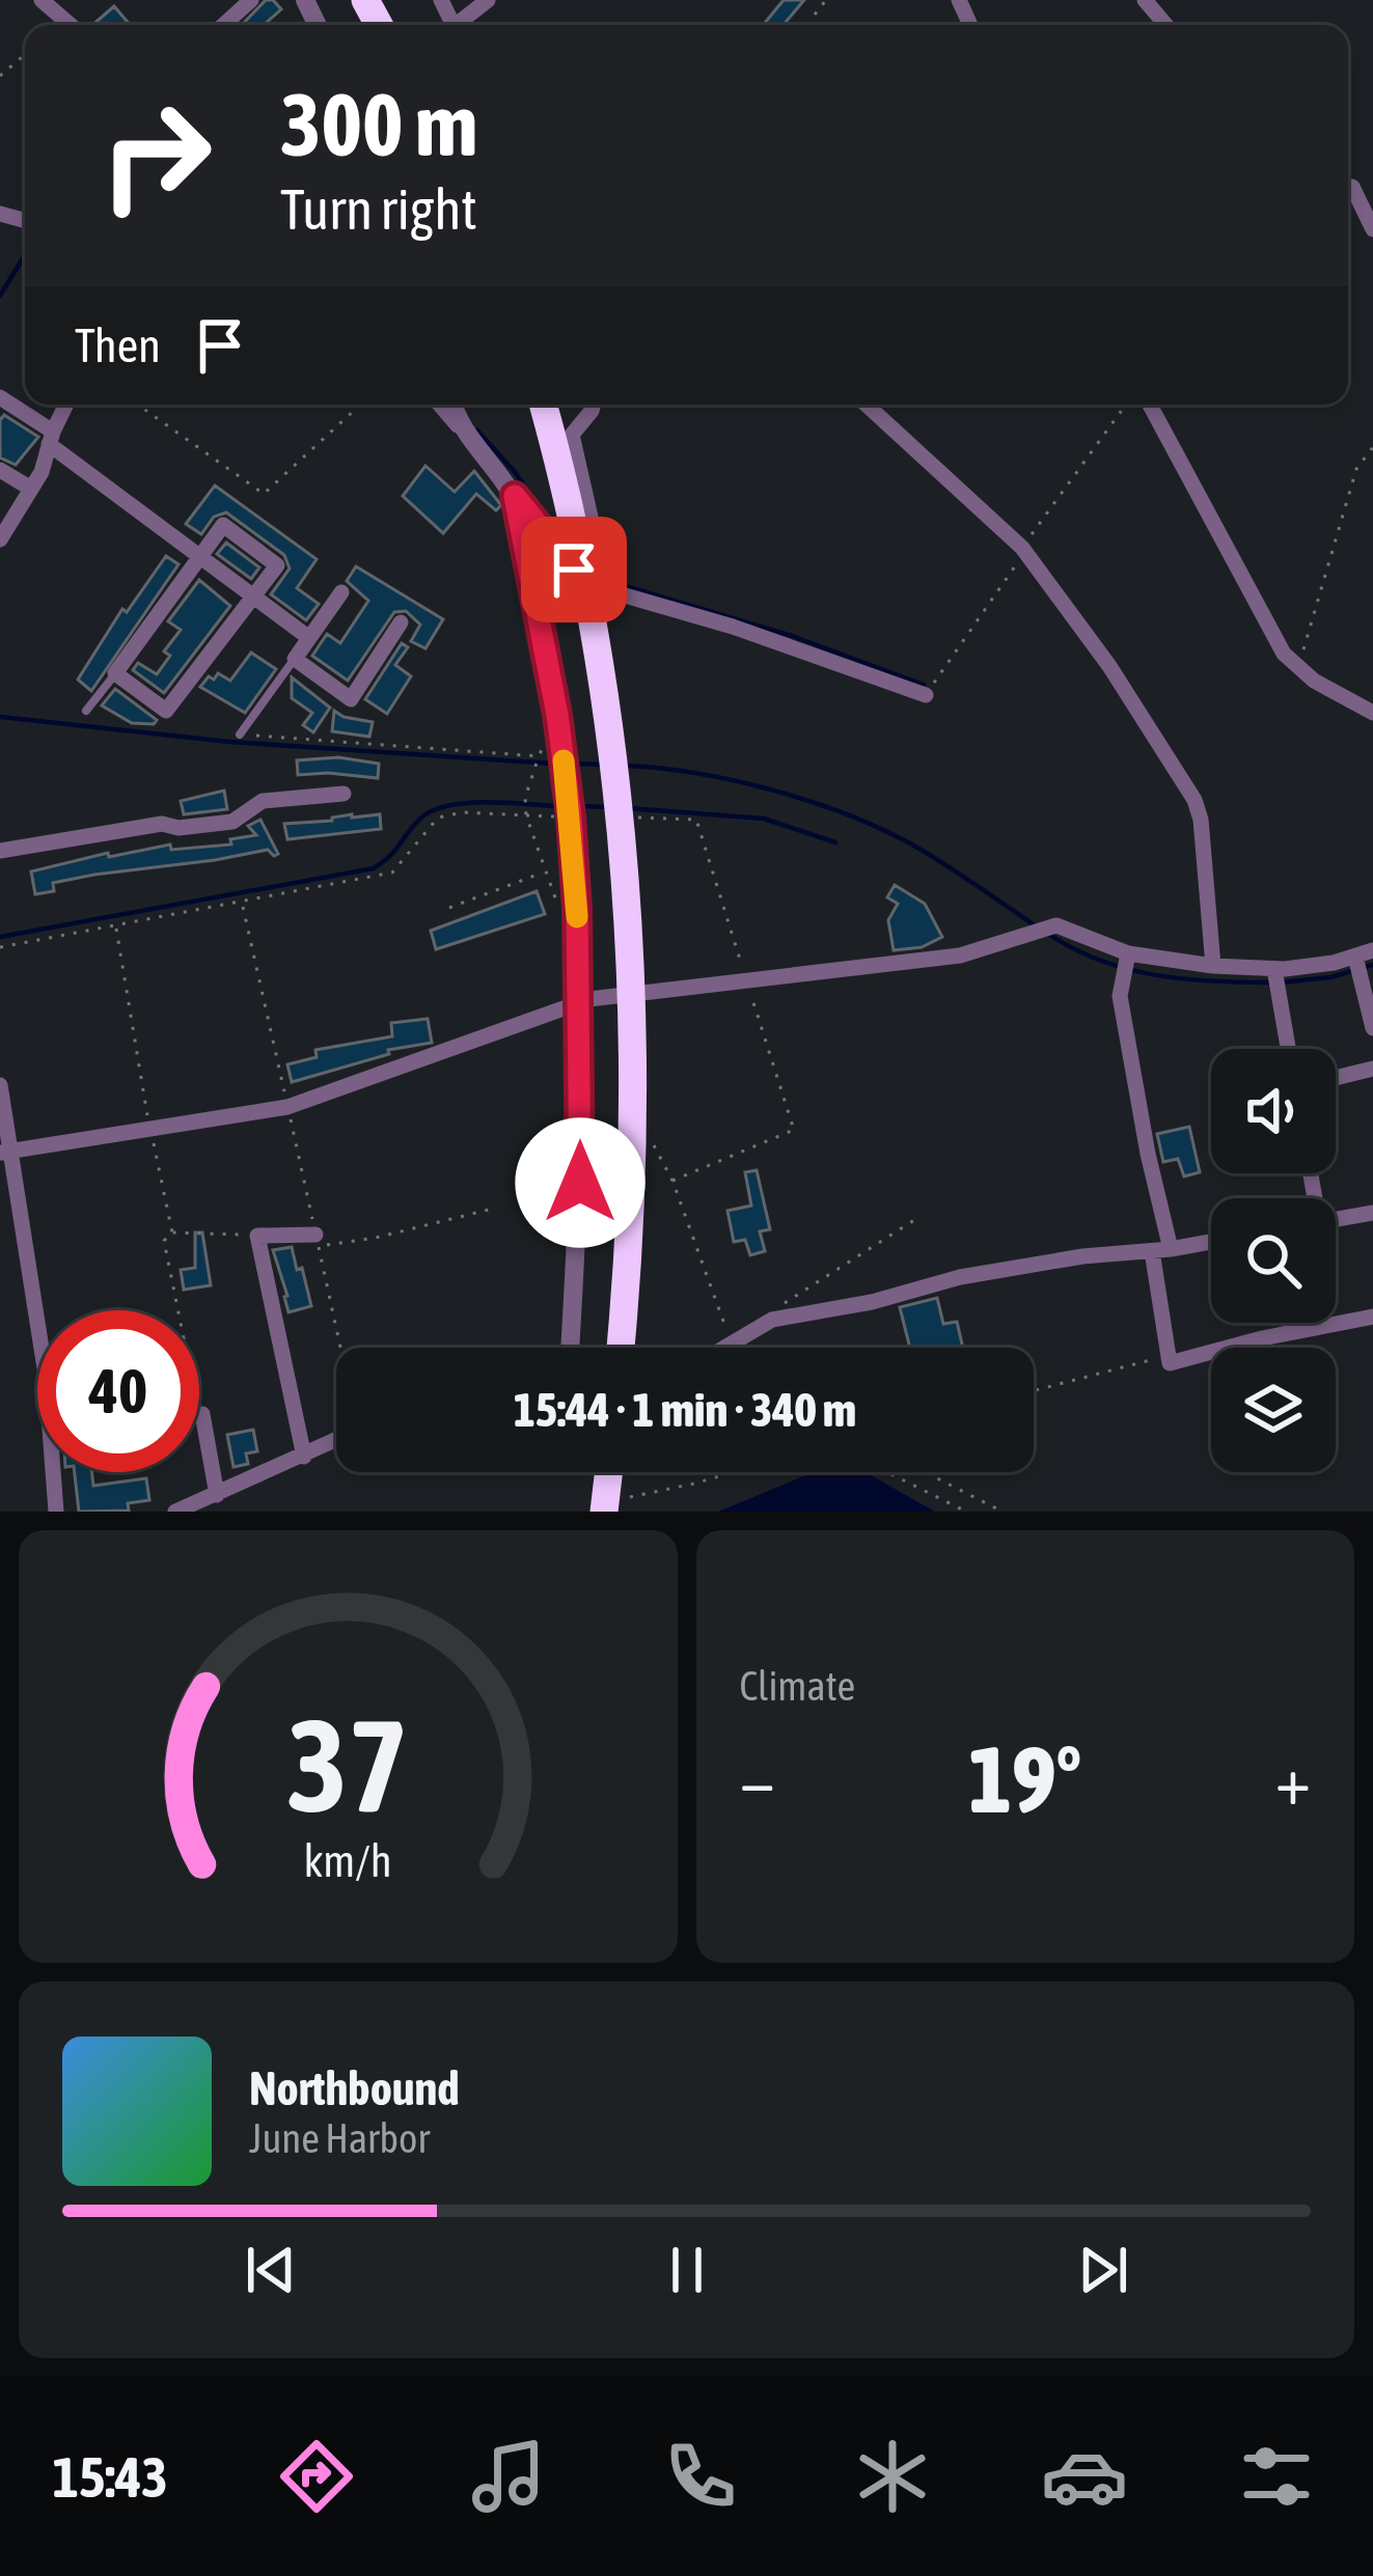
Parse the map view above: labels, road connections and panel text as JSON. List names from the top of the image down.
{
  "page": {
    "turn": ["300 m", "Turn right"],
    "then": "Then",
    "limit": "40",
    "trip": "15:44 · 1 min · 340 m",
    "tile": "Climate",
    "heat": ["−", "19°", "+"],
    "song": ["Northbound", "June Harbor"],
    "tabs": "15:43",
    "gauge": ["37", "km/h"]
  }
}
